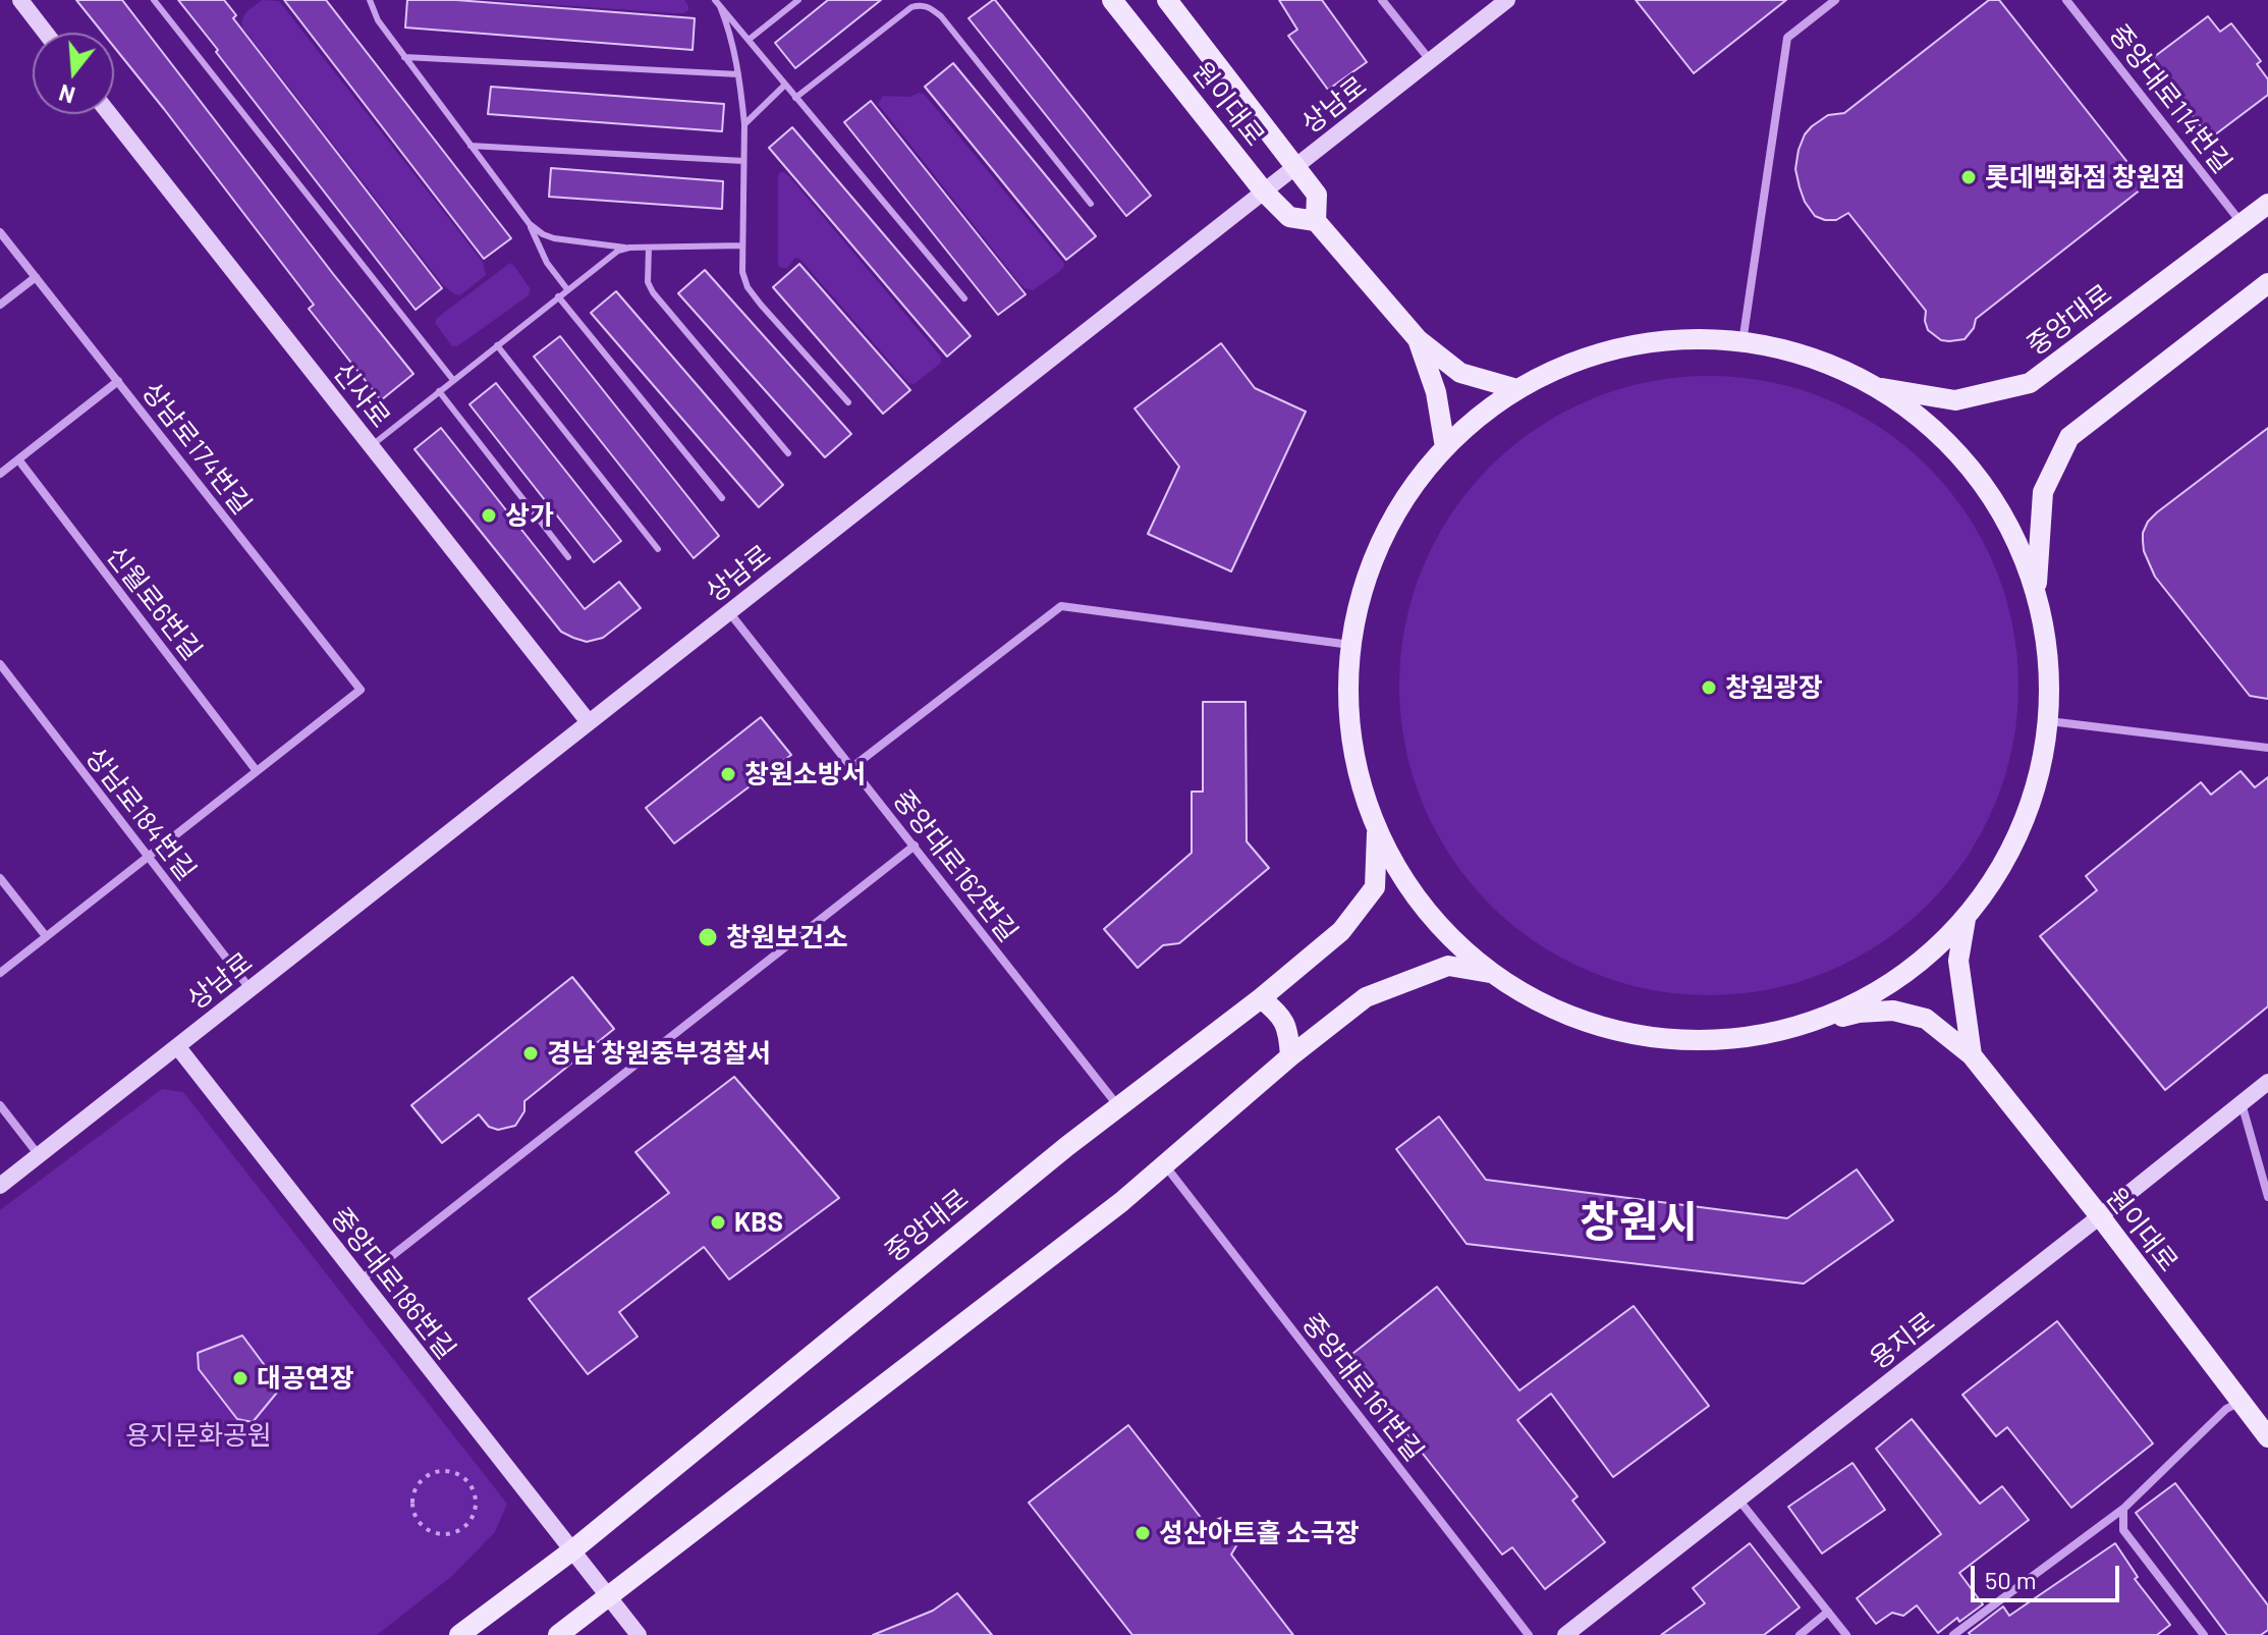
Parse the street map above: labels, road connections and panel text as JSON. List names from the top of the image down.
{
  "streets": {
    "main road": [
      "원이대로",
      "상남로",
      "중앙대로",
      "신사로",
      "중앙대로186번길",
      "용지로"
    ],
    "street": [
      "중앙대로114번길",
      "상남로174번길",
      "신월로6번길",
      "상남로184번길",
      "중앙대로162번길",
      "중앙대로161번길"
    ]
  },
  "crossings": [
    ["중앙대로114번길", "중앙대로"],
    ["원이대로", "상남로"],
    ["원이대로", "용지로"],
    ["상남로", "신사로"],
    ["상남로", "상남로184번길"],
    ["상남로", "중앙대로162번길"],
    ["상남로", "중앙대로186번길"],
    ["중앙대로", "중앙대로162번길"],
    ["중앙대로", "중앙대로186번길"],
    ["상남로174번길", "신월로6번길"]
  ],
  "districts": ["창원시"],
  "parks": ["용지문화공원"],
  "places": [
    "롯데백화점 창원점",
    "상가",
    "창원광장",
    "창원소방서",
    "창원보건소",
    "경남 창원중부경찰서",
    "KBS",
    "대공연장",
    "성산아트홀 소극장"
  ],
  "scale_bar": "50 m",
  "north": "bottom"
}
